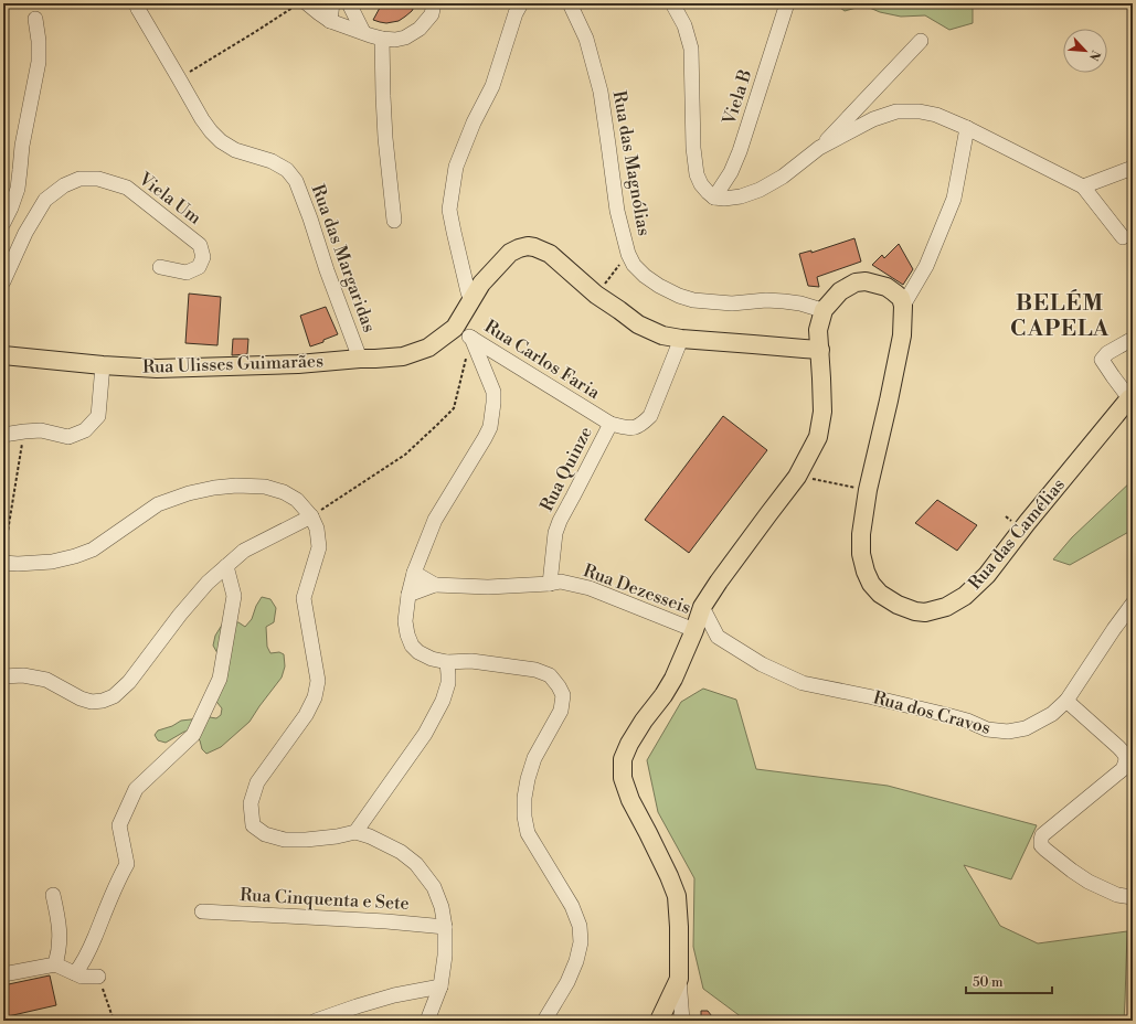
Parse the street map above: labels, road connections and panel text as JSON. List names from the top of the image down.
{
  "streets": {
    "main road": ["Rua Ulisses Guimarães", "Rua das Camélias"],
    "street": [
      "Viela B",
      "Rua das Magnólias",
      "Viela Um",
      "Rua das Margaridas",
      "Rua Carlos Faria",
      "Rua Quinze",
      "Rua Dezesseis",
      "Rua dos Cravos",
      "Rua Cinquenta e Sete"
    ]
  },
  "crossings": [
    ["Rua das Margaridas", "Rua Ulisses Guimarães"],
    ["Rua Carlos Faria", "Rua Ulisses Guimarães"],
    ["Rua Carlos Faria", "Rua Quinze"],
    ["Rua Quinze", "Rua Dezesseis"]
  ],
  "districts": ["BELÉM CAPELA"],
  "scale_bar": "50 m",
  "north": "bottom right"
}
